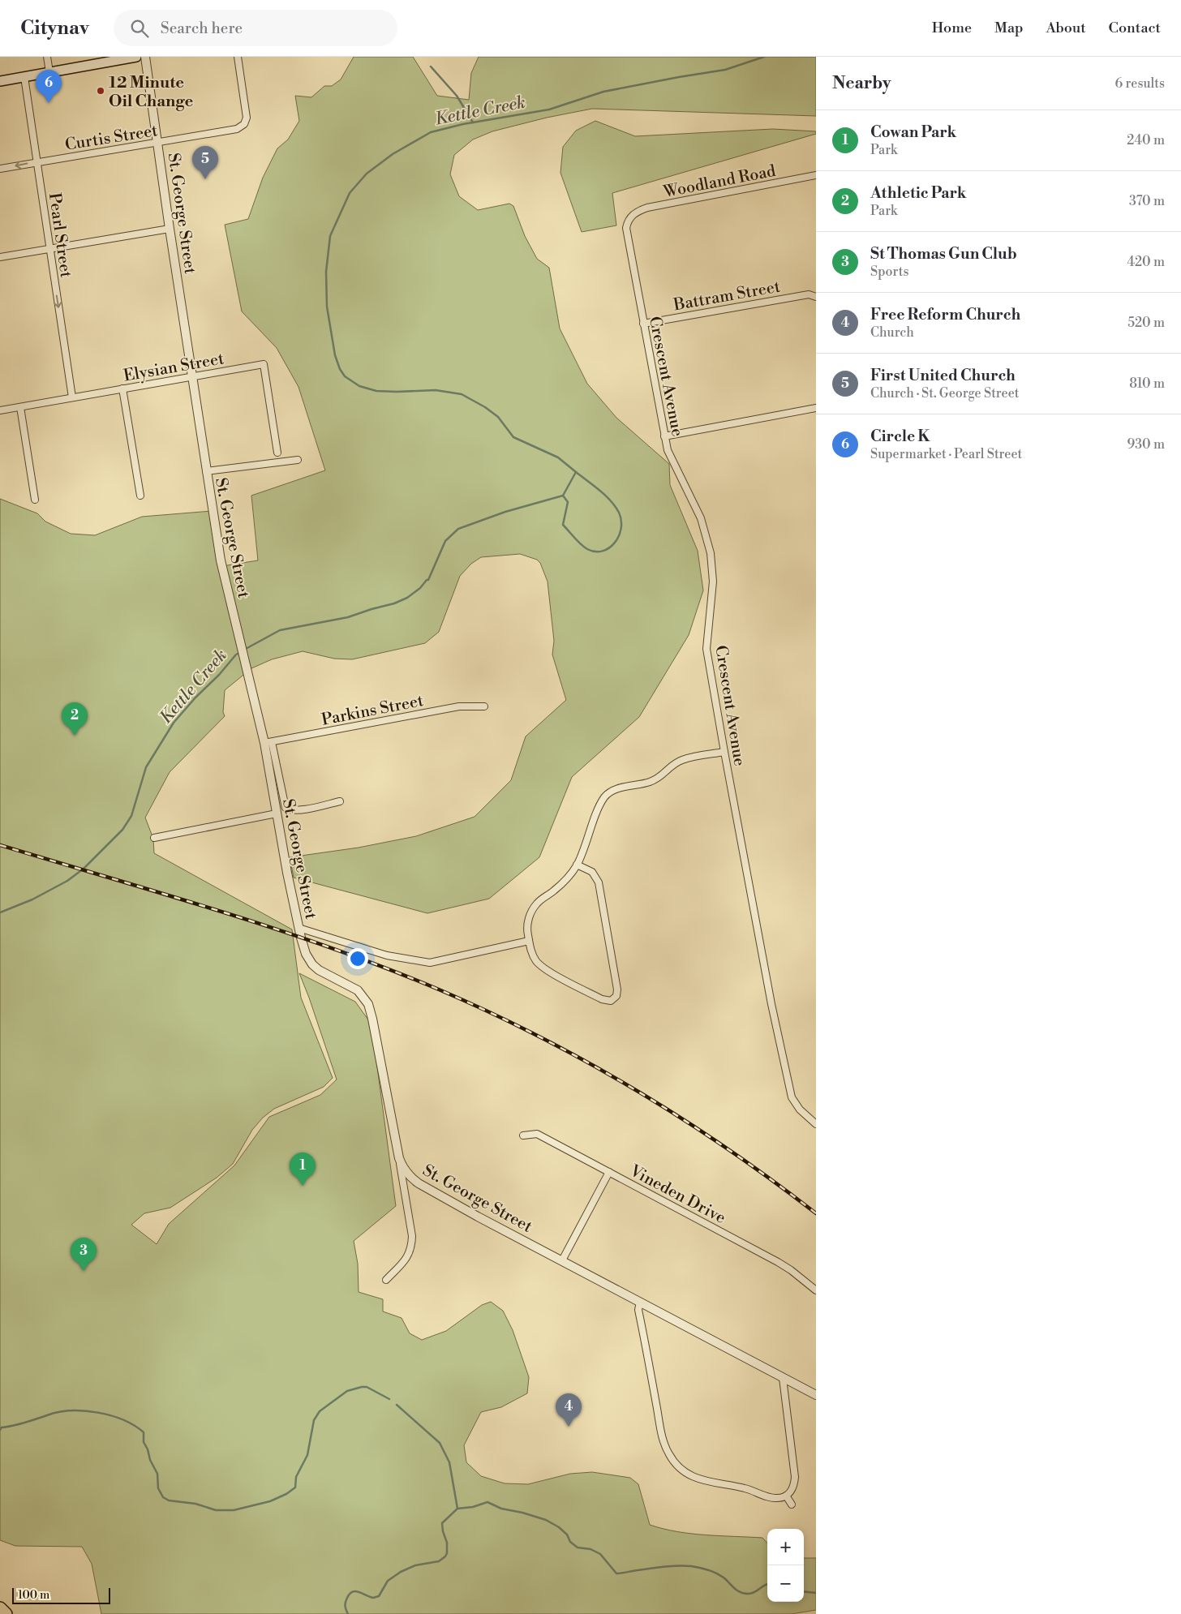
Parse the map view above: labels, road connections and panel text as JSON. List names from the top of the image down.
{
  "streets": {
    "street": [
      "Curtis Street",
      "Woodland Road",
      "St. George Street",
      "Pearl Street",
      "Battram Street",
      "Elysian Street",
      "Crescent Avenue",
      "Parkins Street",
      "Vineden Drive"
    ]
  },
  "crossings": [
    ["Curtis Street", "St. George Street"],
    ["Curtis Street", "Pearl Street"],
    ["Woodland Road", "Crescent Avenue"],
    ["St. George Street", "Elysian Street"],
    ["St. George Street", "Parkins Street"],
    ["Pearl Street", "Elysian Street"],
    ["Battram Street", "Crescent Avenue"]
  ],
  "one_way": ["Pearl Street"],
  "water": ["Kettle Creek"],
  "places": ["12 Minute Oil Change"],
  "scale_bar": "100 m",
  "page": {
    "header": "Citynav",
    "search": "Search here",
    "nav": [
      "Home",
      "Map",
      "About",
      "Contact"
    ],
    "heading": ["Nearby", "6 results"],
    "pins": [
      "6",
      "5",
      "2",
      "1",
      "3",
      "4"
    ],
    "list": [
      {
        "mark": "1",
        "name": "Cowan Park",
        "note": "Park",
        "value": "240 m"
      },
      {
        "mark": "2",
        "name": "Athletic Park",
        "note": "Park",
        "value": "370 m"
      },
      {
        "mark": "3",
        "name": "St Thomas Gun Club",
        "note": "Sports",
        "value": "420 m"
      },
      {
        "mark": "4",
        "name": "Free Reform Church",
        "note": "Church",
        "value": "520 m"
      },
      {
        "mark": "5",
        "name": "First United Church",
        "note": "Church · St. George Street",
        "value": "810 m"
      },
      {
        "mark": "6",
        "name": "Circle K",
        "note": "Supermarket · Pearl Street",
        "value": "930 m"
      }
    ],
    "map_buttons": ["+", "−"],
    "scale": "100 m"
  }
}
